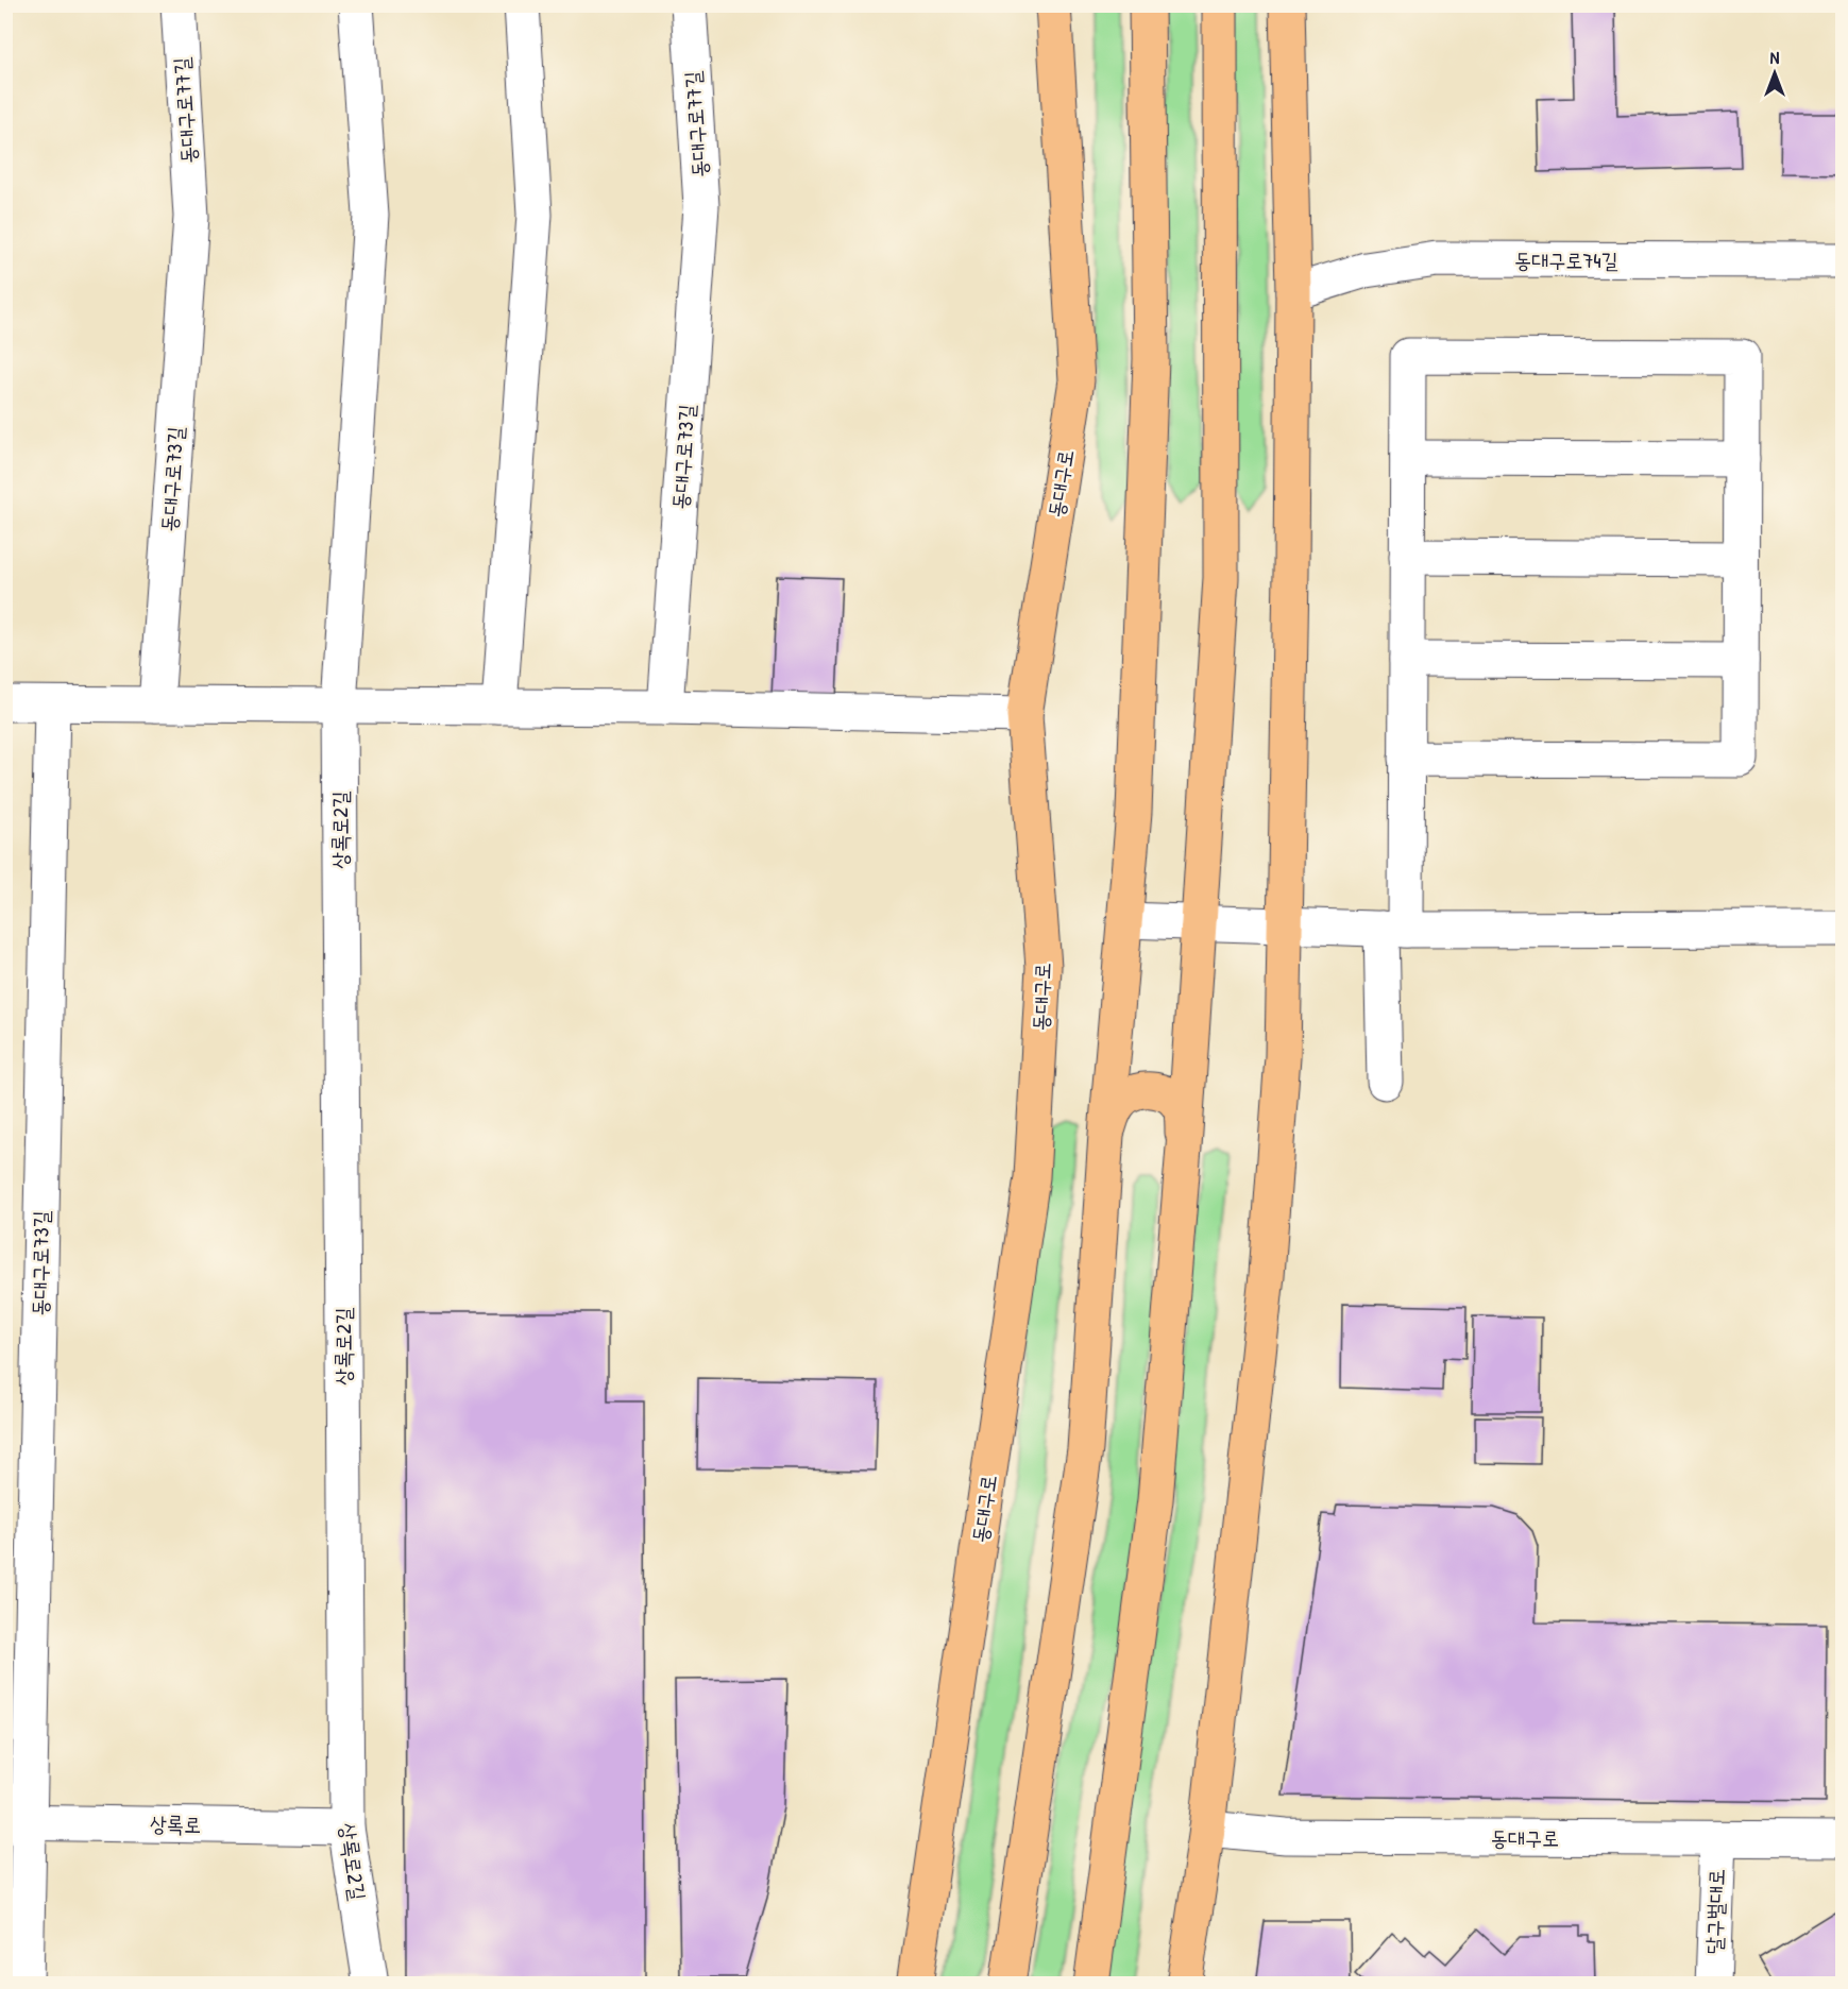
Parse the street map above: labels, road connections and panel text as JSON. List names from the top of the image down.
{
  "streets": {
    "main road": ["동대구로"],
    "street": [
      "동대구로77길",
      "동대구로74길",
      "동대구로73길",
      "상록로2길",
      "상록로",
      "달구벌대로"
    ]
  },
  "crossings": [
    ["동대구로77길", "동대구로73길"],
    ["동대구로73길", "상록로"],
    ["동대구로", "달구벌대로"],
    ["상록로2길", "상록로"]
  ],
  "north": "top"
}
